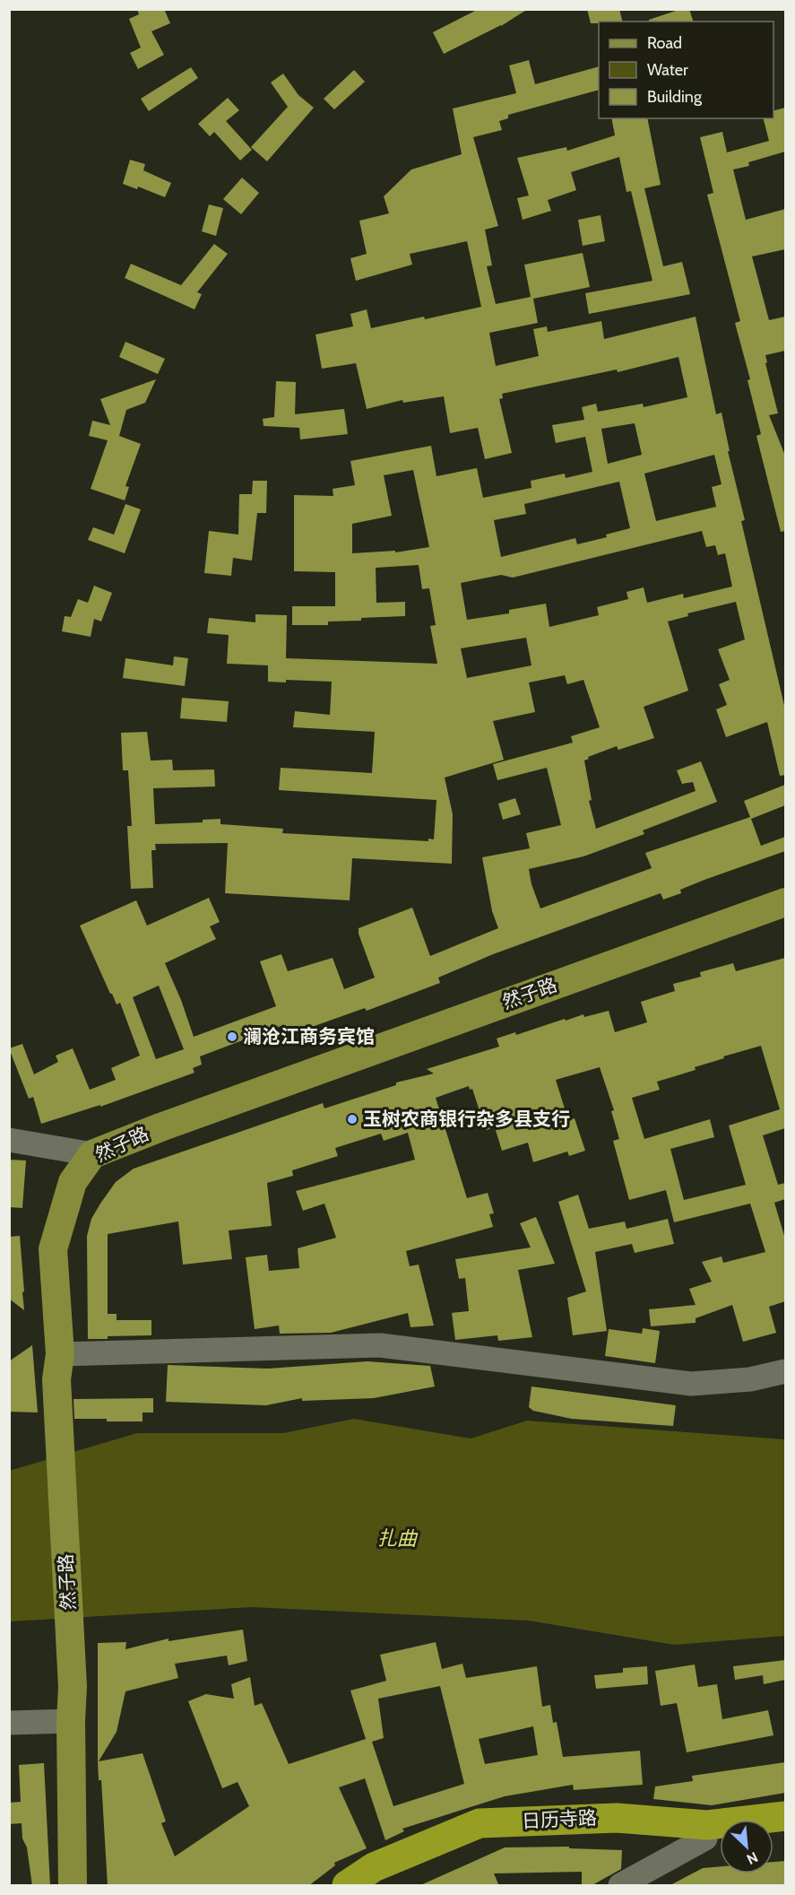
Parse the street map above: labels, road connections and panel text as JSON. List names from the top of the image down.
{
  "streets": {
    "highway": ["日历寺路"],
    "main road": ["然子路"]
  },
  "water": ["扎曲"],
  "places": ["澜沧江商务宾馆", "玉树农商银行杂多县支行"],
  "legend": ["Road", "Water", "Building"],
  "north": "bottom right"
}
